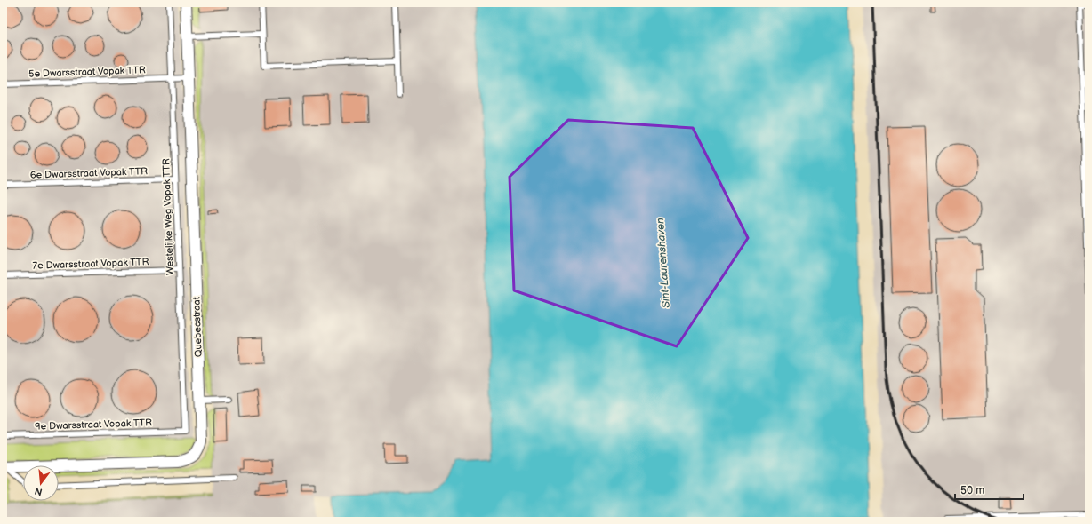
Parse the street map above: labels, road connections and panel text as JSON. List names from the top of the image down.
{
  "streets": {
    "street": ["Quebecstraat"],
    "lane": [
      "5e Dwarsstraat Vopak TTR",
      "6e Dwarsstraat Vopak TTR",
      "Westelijke Weg Vopak TTR",
      "7e Dwarsstraat Vopak TTR",
      "9e Dwarsstraat Vopak TTR"
    ]
  },
  "crossings": [
    ["5e Dwarsstraat Vopak TTR", "Westelijke Weg Vopak TTR"],
    ["5e Dwarsstraat Vopak TTR", "Quebecstraat"],
    ["6e Dwarsstraat Vopak TTR", "Westelijke Weg Vopak TTR"],
    ["Westelijke Weg Vopak TTR", "7e Dwarsstraat Vopak TTR"],
    ["Westelijke Weg Vopak TTR", "9e Dwarsstraat Vopak TTR"]
  ],
  "water": ["Sint-Laurenshaven"],
  "scale_bar": "50 m",
  "north": "bottom"
}
